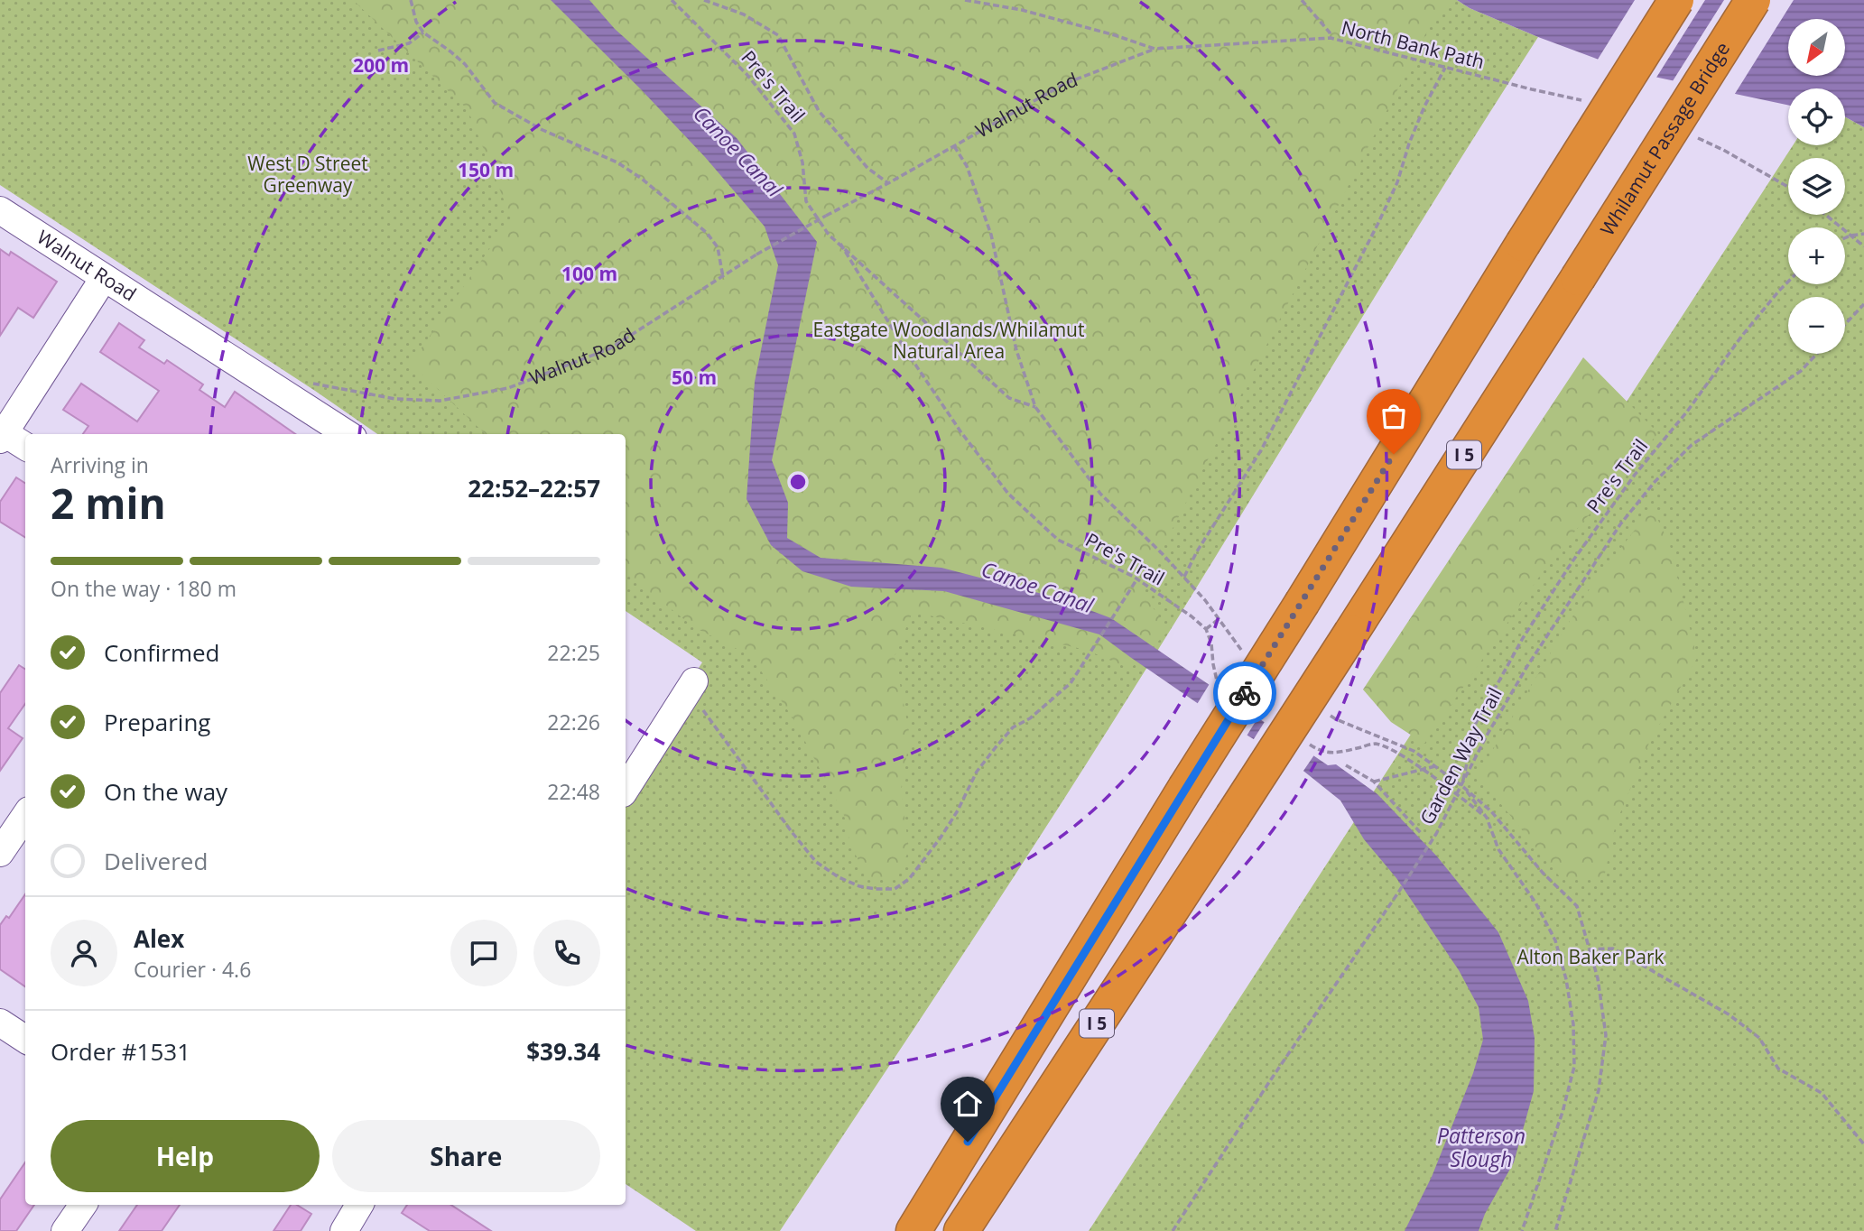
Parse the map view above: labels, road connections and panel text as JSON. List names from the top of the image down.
{
  "streets": {
    "highway": ["Whilamut Passage Bridge", "I 5"],
    "street": ["Walnut Road"],
    "path": ["North Bank Path", "Pre's Trail", "Garden Way Trail"]
  },
  "crossings": [
    ["North Bank Path", "Walnut Road"],
    ["Pre's Trail", "Garden Way Trail"]
  ],
  "water": ["Canoe Canal", "Patterson Slough"],
  "parks": ["West D Street Greenway", "Eastgate Woodlands/Whilamut Natural Area", "Alton Baker Park"],
  "north": "bottom left",
  "page": {
    "map_buttons": ["+", "−"],
    "heading": ["2 min", "Arriving in", "22:52–22:57"],
    "panel": [
      "Alex",
      "Courier · 4.6",
      "Order #1531",
      "$39.34"
    ],
    "bar": "On the way · 180 m",
    "list": [
      ["Confirmed", "22:25"],
      ["Preparing", "22:26"],
      ["On the way", "22:48"],
      "Delivered"
    ],
    "buttons": ["Help", "Share"]
  },
  "rings": [
    "200 m",
    "150 m",
    "100 m",
    "50 m"
  ]
}
